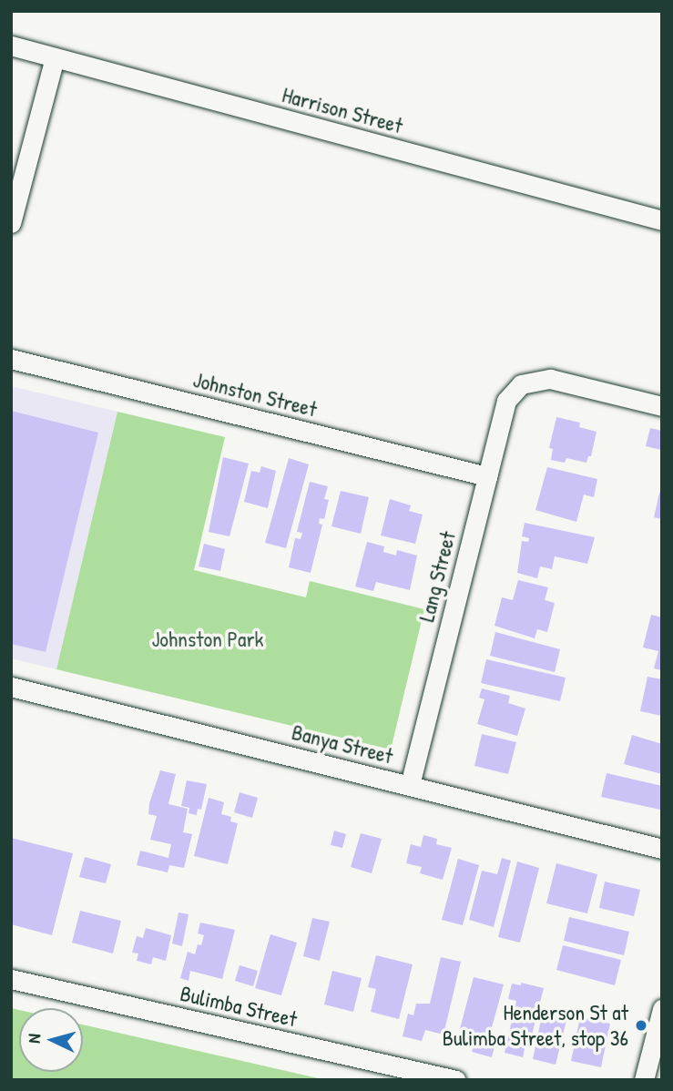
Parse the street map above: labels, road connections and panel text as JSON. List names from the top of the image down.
{
  "streets": {
    "street": [
      "Harrison Street",
      "Johnston Street",
      "Lang Street",
      "Banya Street",
      "Bulimba Street"
    ]
  },
  "crossings": [
    ["Johnston Street", "Lang Street"],
    ["Lang Street", "Banya Street"]
  ],
  "parks": ["Johnston Park"],
  "places": ["Henderson St at Bulimba Street, stop 36"],
  "north": "left"
}
